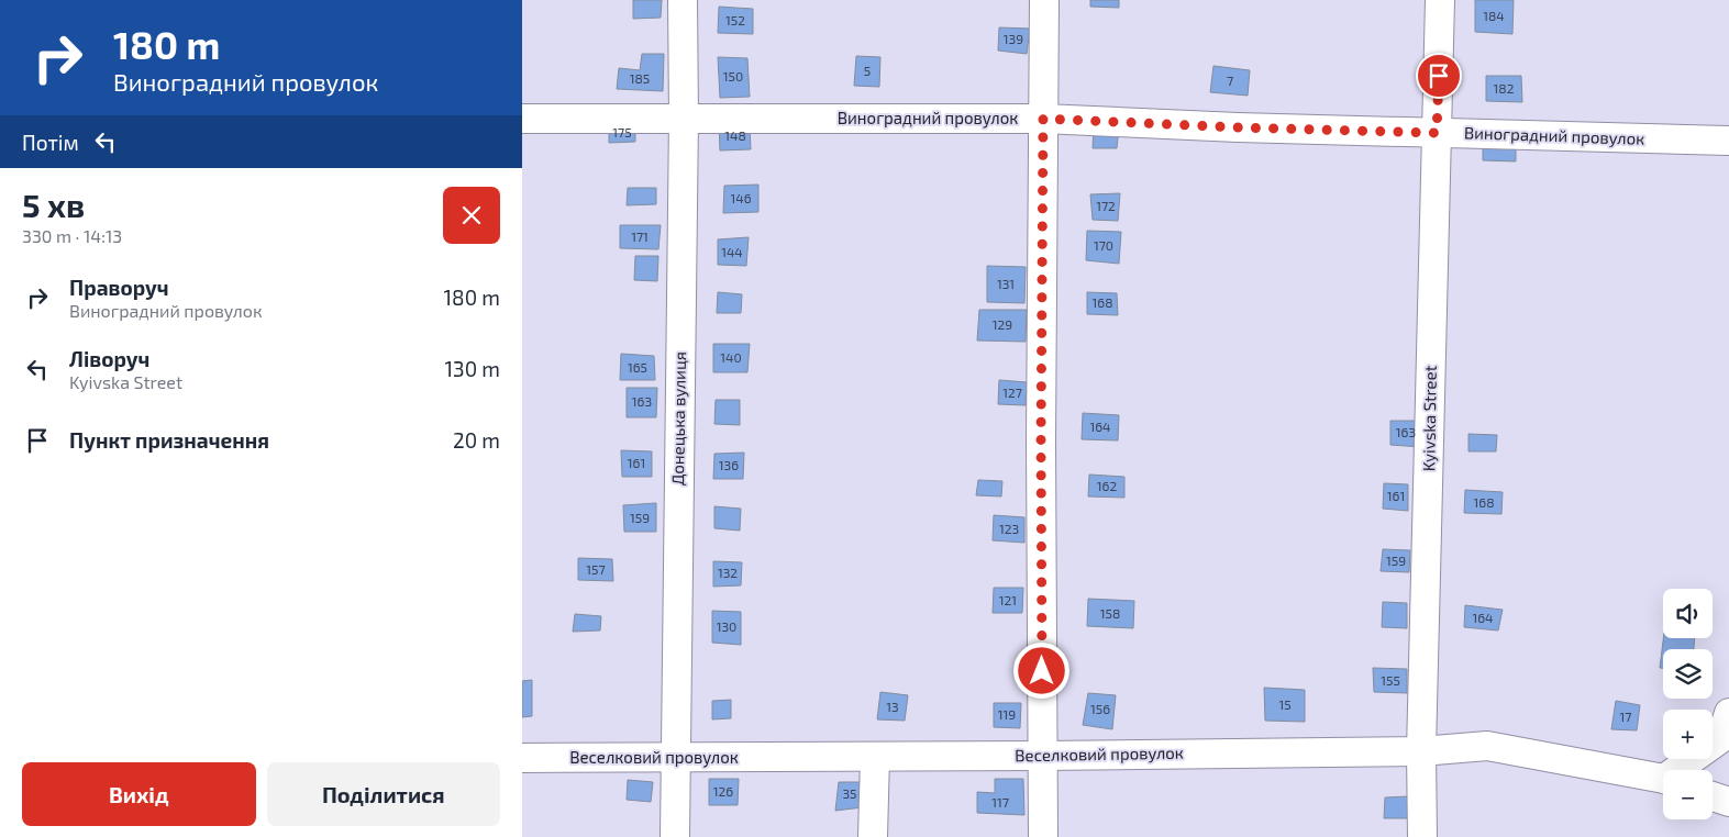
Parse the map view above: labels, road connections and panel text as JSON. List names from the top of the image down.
{
  "streets": {
    "street": [
      "Виноградний провулок",
      "Донецька вулиця",
      "Kyivska Street",
      "Веселковий провулок"
    ]
  },
  "crossings": [
    ["Виноградний провулок", "Донецька вулиця"],
    ["Виноградний провулок", "Kyivska Street"],
    ["Донецька вулиця", "Веселковий провулок"],
    ["Kyivska Street", "Веселковий провулок"]
  ],
  "house_numbers": [
    "184",
    "152",
    "139",
    "5",
    "150",
    "185",
    "7",
    "182",
    "175",
    "148",
    "146",
    "172",
    "171",
    "170",
    "144",
    "131",
    "168",
    "129",
    "140",
    "165",
    "127",
    "163",
    "164",
    "163",
    "161",
    "136",
    "162",
    "161",
    "168",
    "159",
    "123",
    "159",
    "157",
    "132",
    "121",
    "158",
    "164",
    "130",
    "155",
    "15",
    "13",
    "156",
    "119",
    "17",
    "126",
    "35",
    "117"
  ],
  "page": {
    "turn": ["180 m", "Виноградний провулок"],
    "then": "Потім",
    "heading": ["5 хв", "330 m · 14:13"],
    "list": [
      {
        "name": "Праворуч",
        "note": "Виноградний провулок",
        "value": "180 m"
      },
      {
        "name": "Ліворуч",
        "note": "Kyivska Street",
        "value": "130 m"
      },
      {
        "name": "Пункт призначення",
        "value": "20 m"
      }
    ],
    "map_buttons": ["+", "−"],
    "buttons": ["Вихід", "Поділитися"]
  }
}
